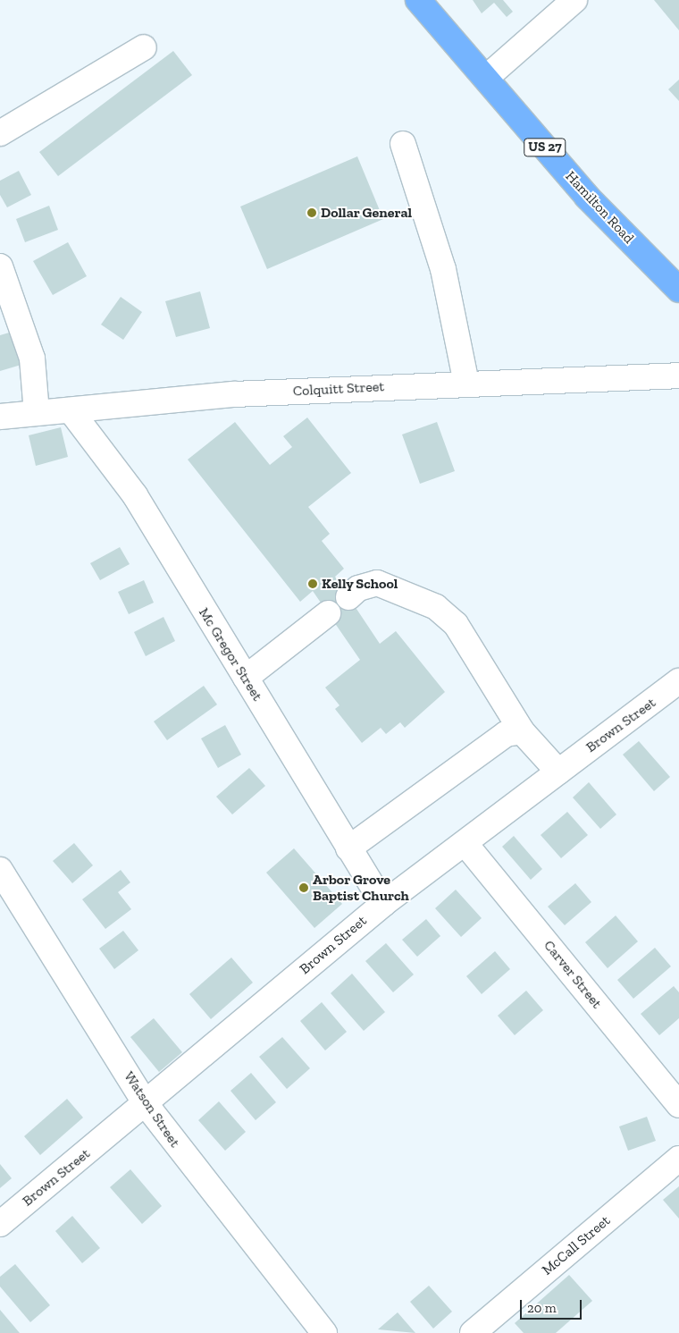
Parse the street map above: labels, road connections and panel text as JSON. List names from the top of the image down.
{
  "streets": {
    "highway": ["US 27", "Hamilton Road"],
    "street": [
      "Colquitt Street",
      "Mc Gregor Street",
      "Brown Street",
      "Carver Street",
      "Watson Street",
      "McCall Street"
    ]
  },
  "crossings": [
    ["Colquitt Street", "Mc Gregor Street"],
    ["Mc Gregor Street", "Brown Street"],
    ["Brown Street", "Carver Street"],
    ["Brown Street", "Watson Street"]
  ],
  "places": ["Dollar General", "Kelly School", "Arbor Grove Baptist Church"],
  "scale_bar": "20 m"
}
